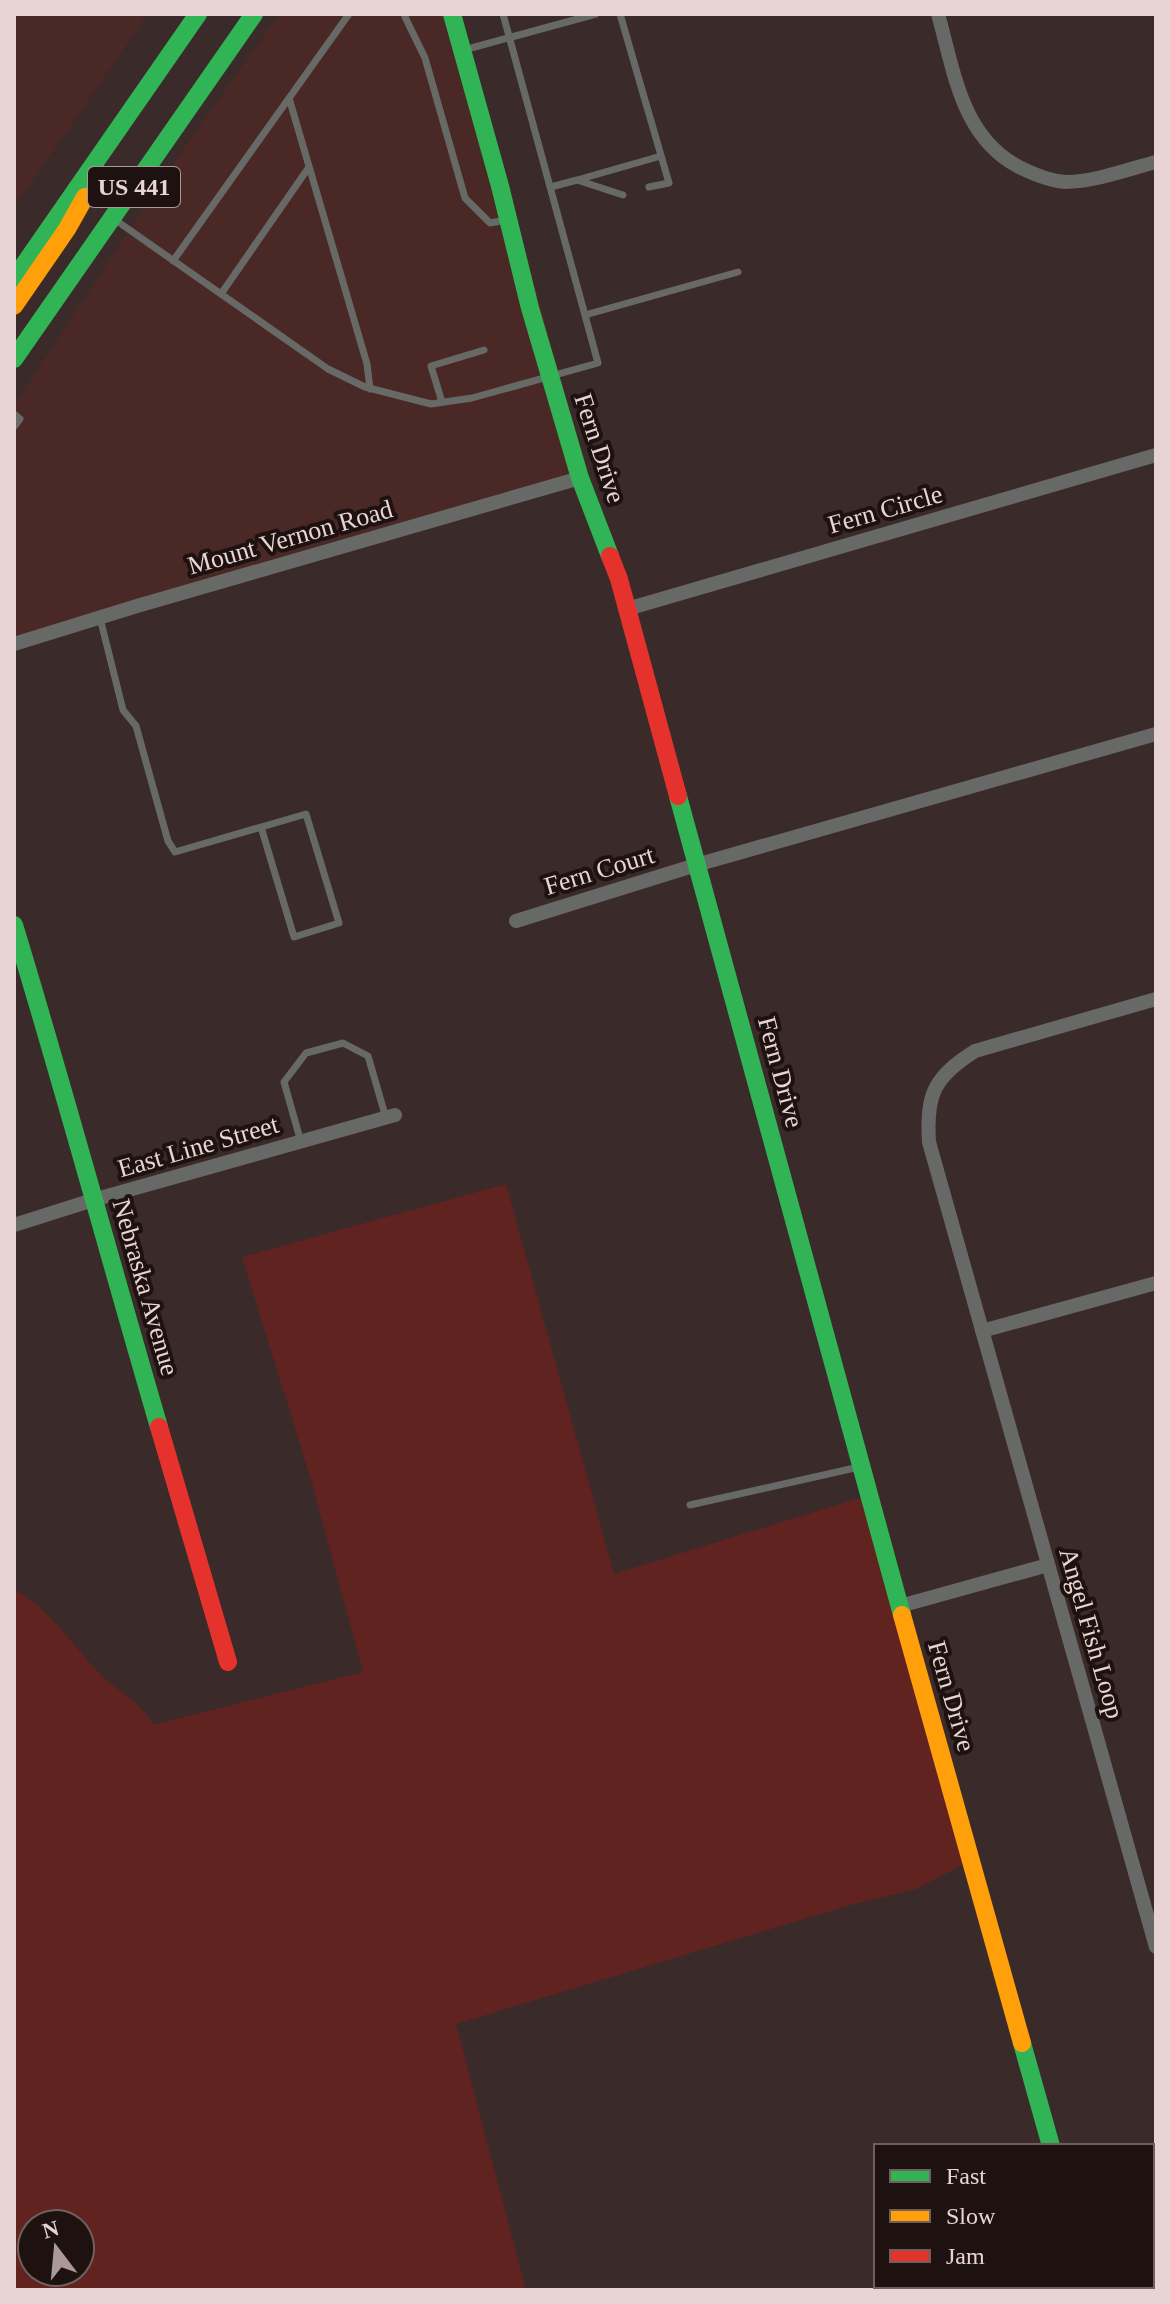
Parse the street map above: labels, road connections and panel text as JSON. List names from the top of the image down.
{
  "streets": {
    "street": [
      "US 441",
      "Fern Drive",
      "Fern Circle",
      "Mount Vernon Road",
      "Fern Court",
      "East Line Street",
      "Nebraska Avenue",
      "Angel Fish Loop"
    ]
  },
  "crossings": [
    ["Fern Drive", "Fern Circle"],
    ["Fern Drive", "Mount Vernon Road"],
    ["Fern Drive", "Fern Court"],
    ["East Line Street", "Nebraska Avenue"]
  ],
  "legend": ["Fast", "Slow", "Jam"],
  "north": "top"
}
